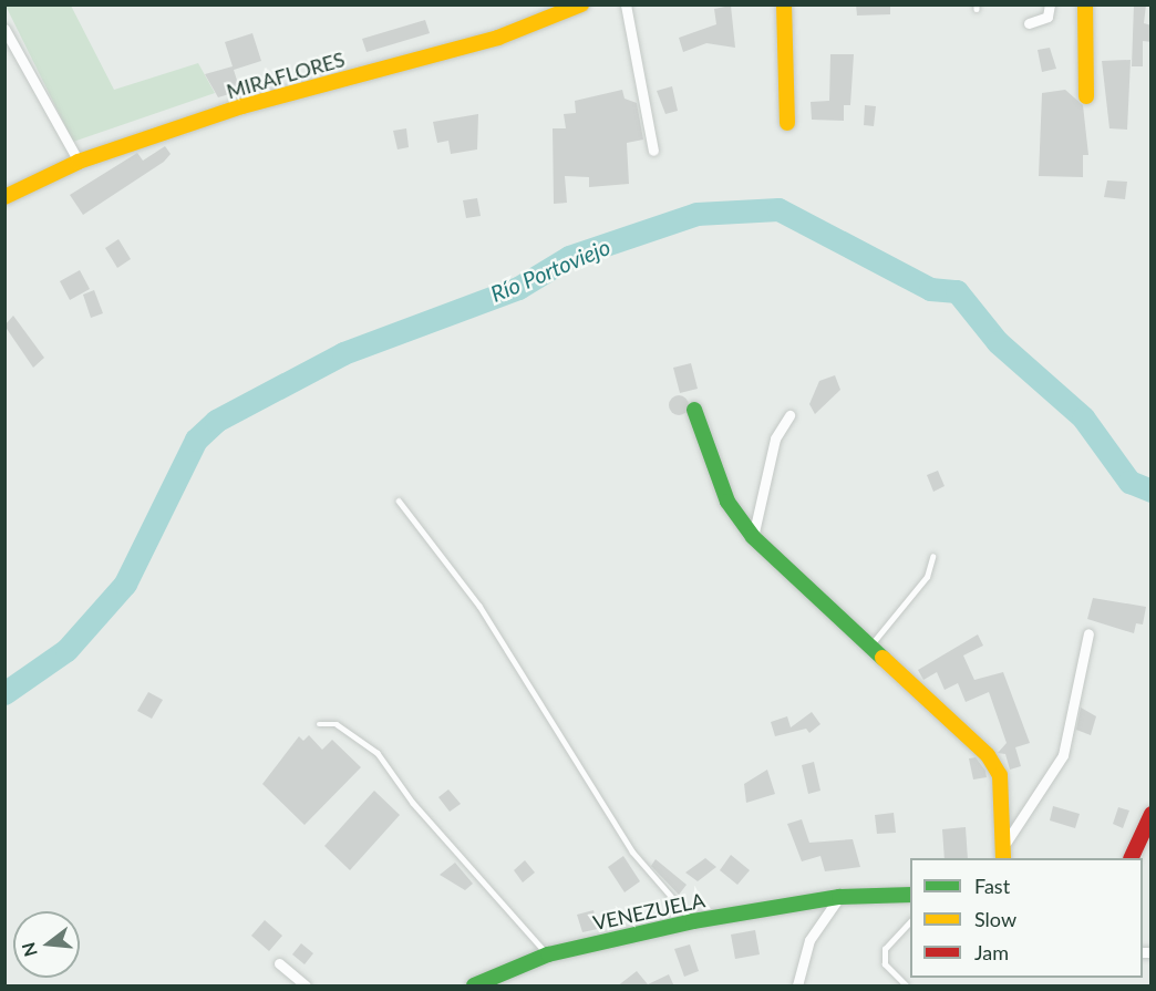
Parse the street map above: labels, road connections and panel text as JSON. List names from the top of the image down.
{
  "streets": {
    "street": ["MIRAFLORES", "VENEZUELA"]
  },
  "water": ["Río Portoviejo"],
  "legend": ["Fast", "Slow", "Jam"],
  "north": "left"
}
